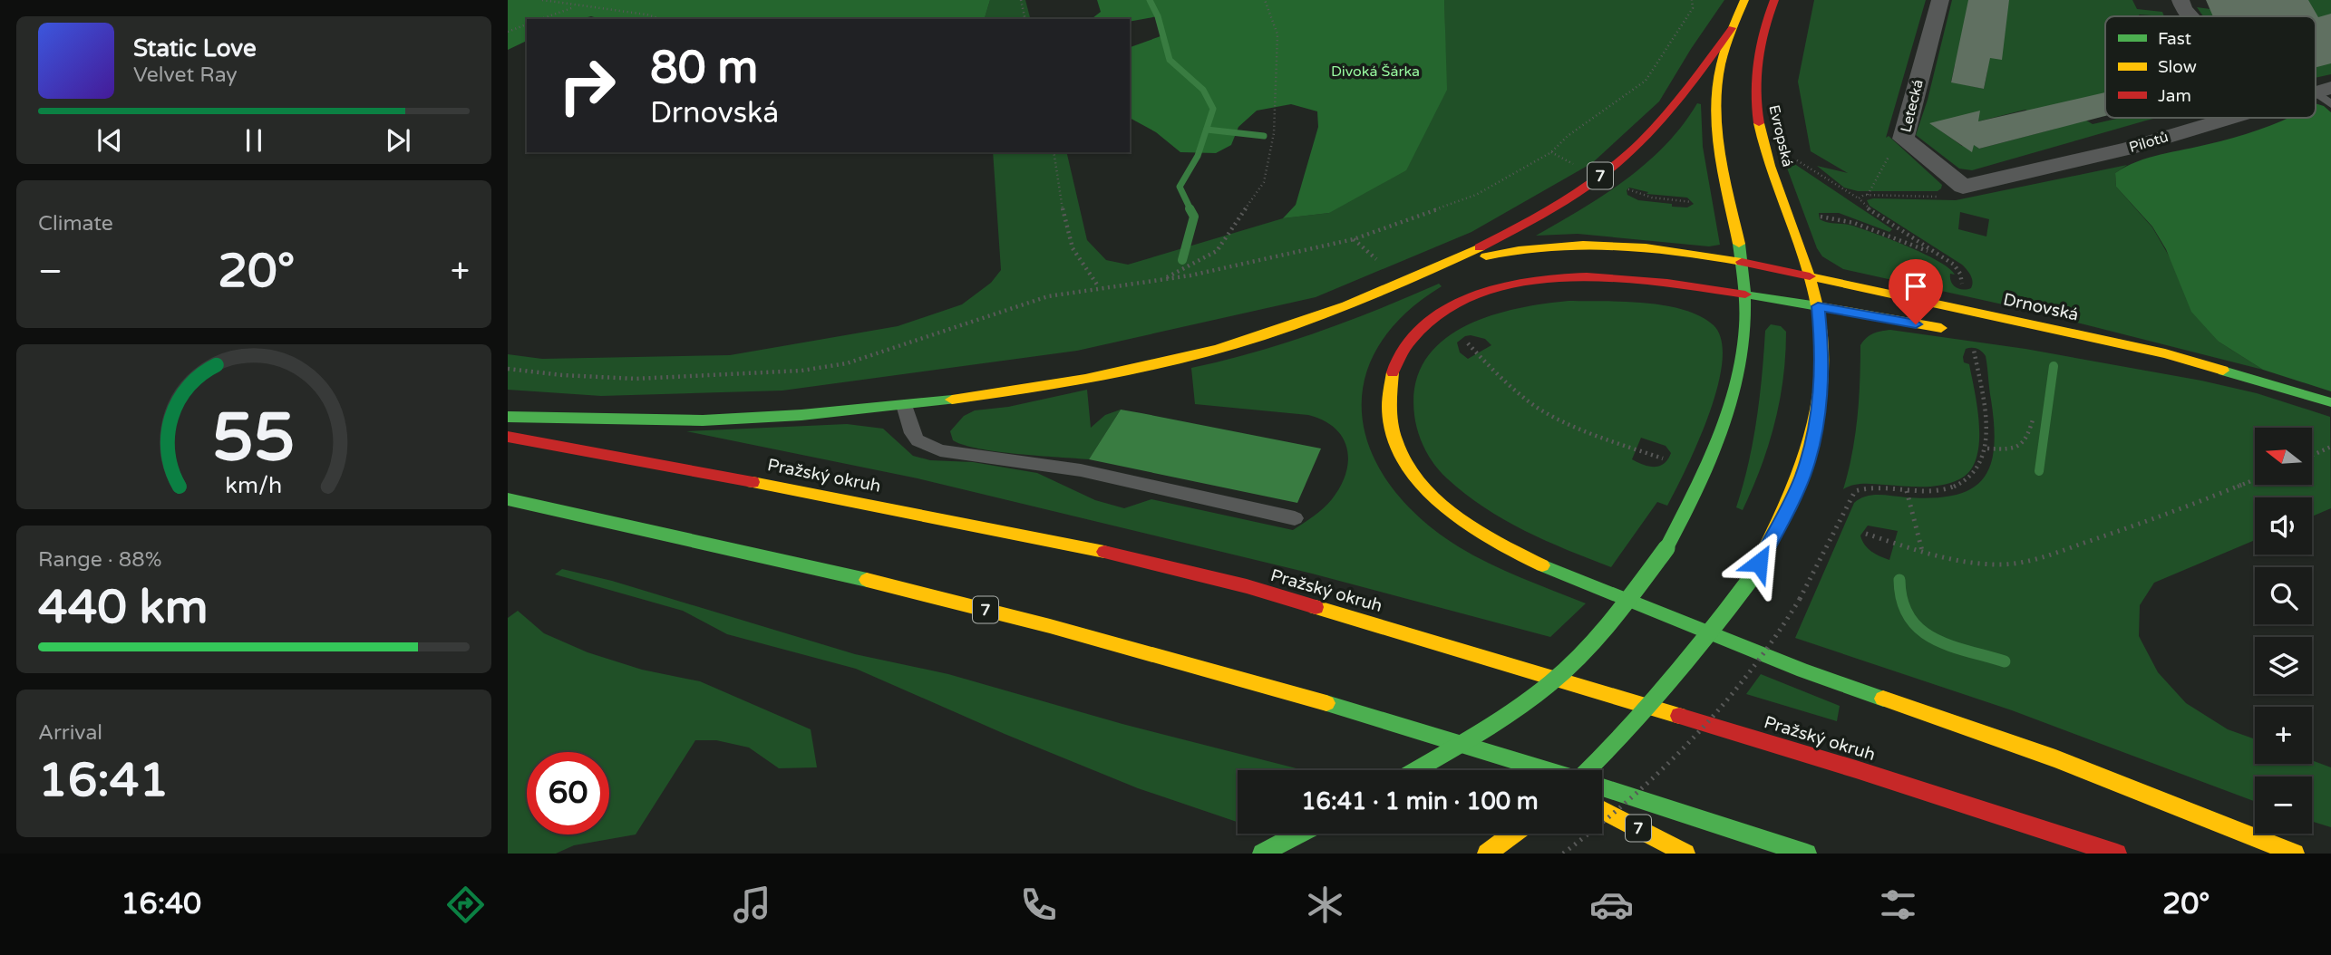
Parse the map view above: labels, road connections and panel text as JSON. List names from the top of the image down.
{
  "streets": {
    "main road": [
      "Evropská",
      "7",
      "Drnovská",
      "Pražský okruh"
    ],
    "street": ["Letecká", "Pilotů"]
  },
  "crossings": [
    ["Letecká", "Pilotů"],
    ["Evropská", "Drnovská"],
    ["7", "Drnovská"]
  ],
  "parks": ["Divoká Šárka"],
  "legend": ["Fast", "Slow", "Jam"],
  "north": "left",
  "page": {
    "turn": ["80 m", "Drnovská"],
    "song": ["Static Love", "Velvet Ray"],
    "tile": [
      "Climate",
      ["Range · 88%", "440 km"],
      ["Arrival", "16:41"]
    ],
    "heat": ["−", "20°", "+"],
    "map_buttons": ["+", "−"],
    "limit": "60",
    "trip": "16:41 · 1 min · 100 m",
    "tabs": ["16:40", "20°"],
    "gauge": ["55", "km/h"]
  }
}
